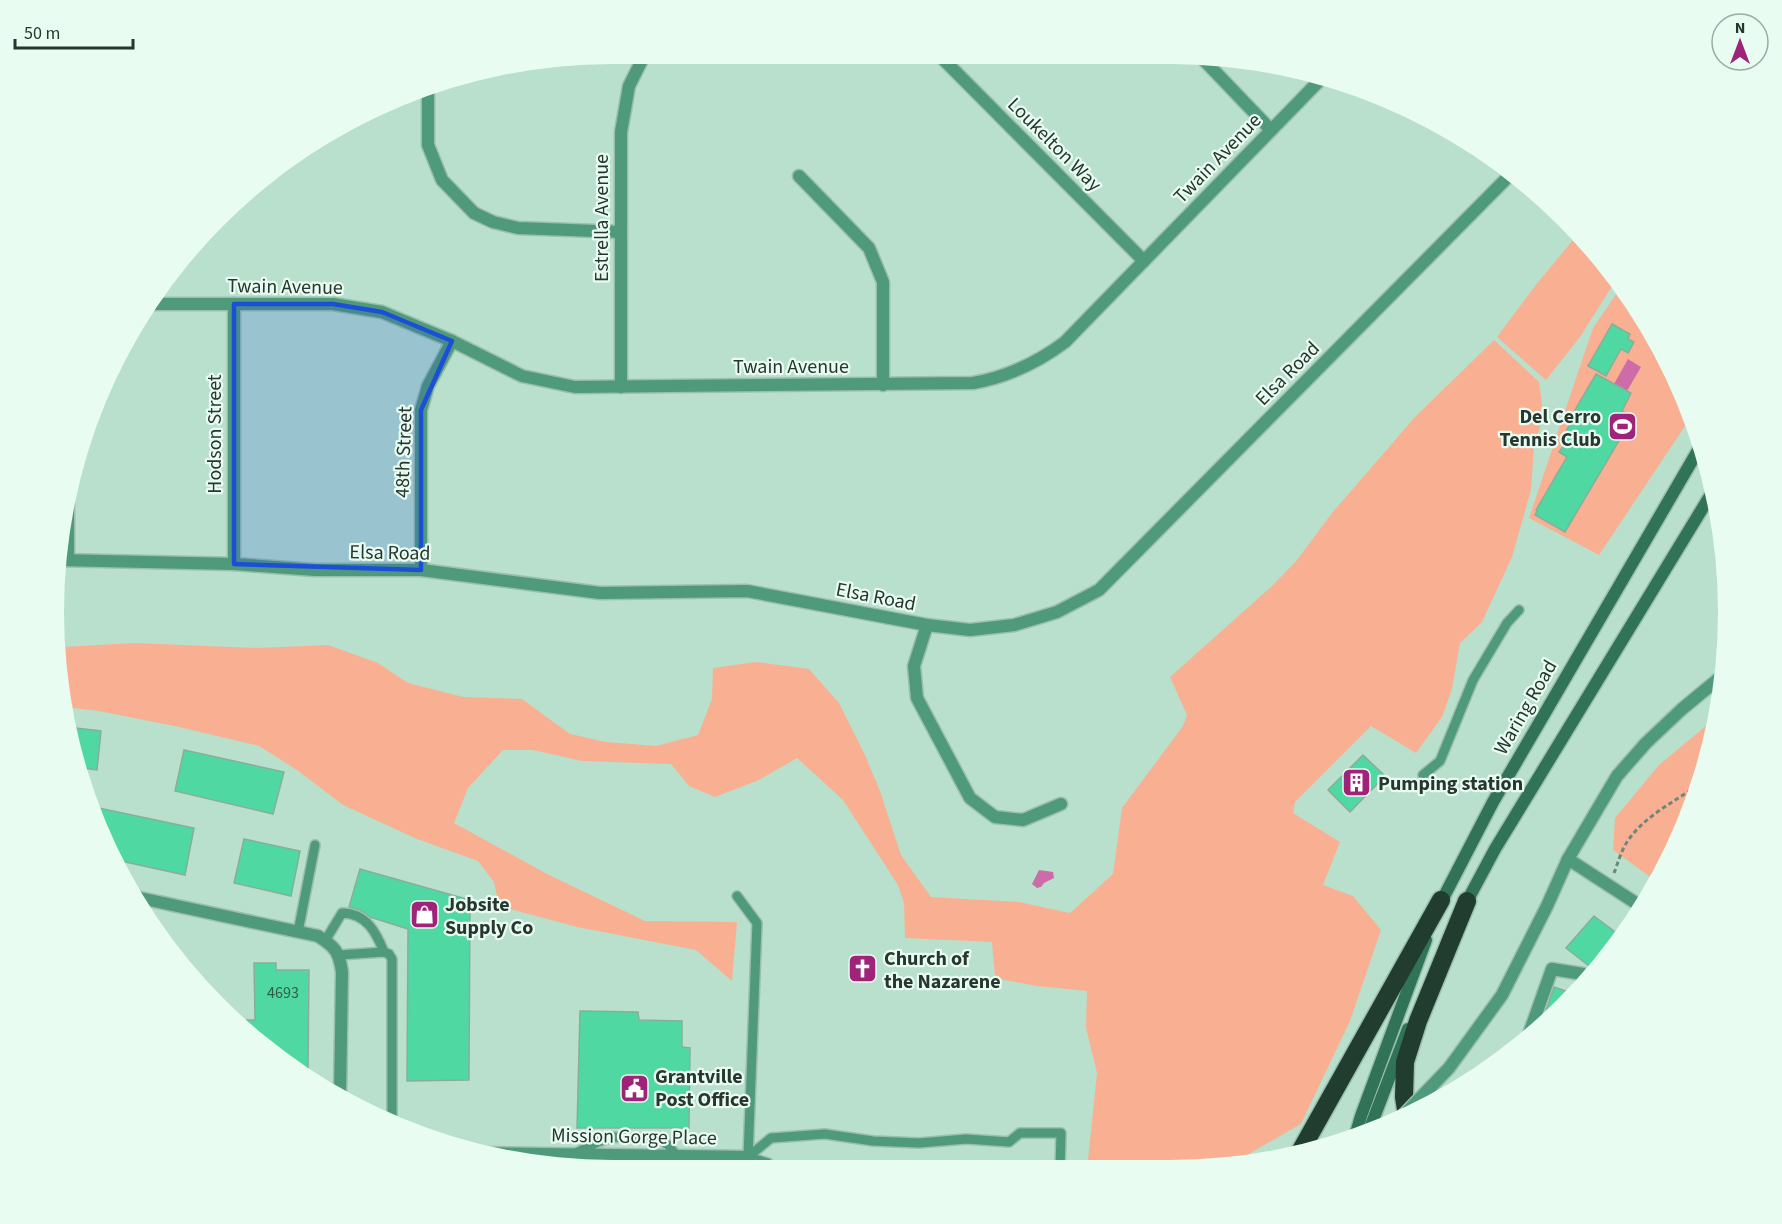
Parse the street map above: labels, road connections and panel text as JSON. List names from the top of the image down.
{
  "streets": {
    "main road": ["Waring Road"],
    "street": [
      "Loukelton Way",
      "Twain Avenue",
      "Estrella Avenue",
      "Elsa Road",
      "Hodson Street",
      "48th Street",
      "Mission Gorge Place"
    ]
  },
  "crossings": [
    ["Loukelton Way", "Twain Avenue"],
    ["Twain Avenue", "Estrella Avenue"],
    ["Twain Avenue", "Hodson Street"],
    ["Twain Avenue", "48th Street"],
    ["Elsa Road", "Hodson Street"],
    ["Elsa Road", "48th Street"]
  ],
  "places": {
    "sports": ["Del Cerro Tennis Club"],
    "building": ["Pumping station"],
    "shop": ["Jobsite Supply Co"],
    "church": ["Church of the Nazarene"],
    "public building": ["Grantville Post Office"]
  },
  "house_numbers": ["4693"],
  "scale_bar": "50 m",
  "north": "top"
}
